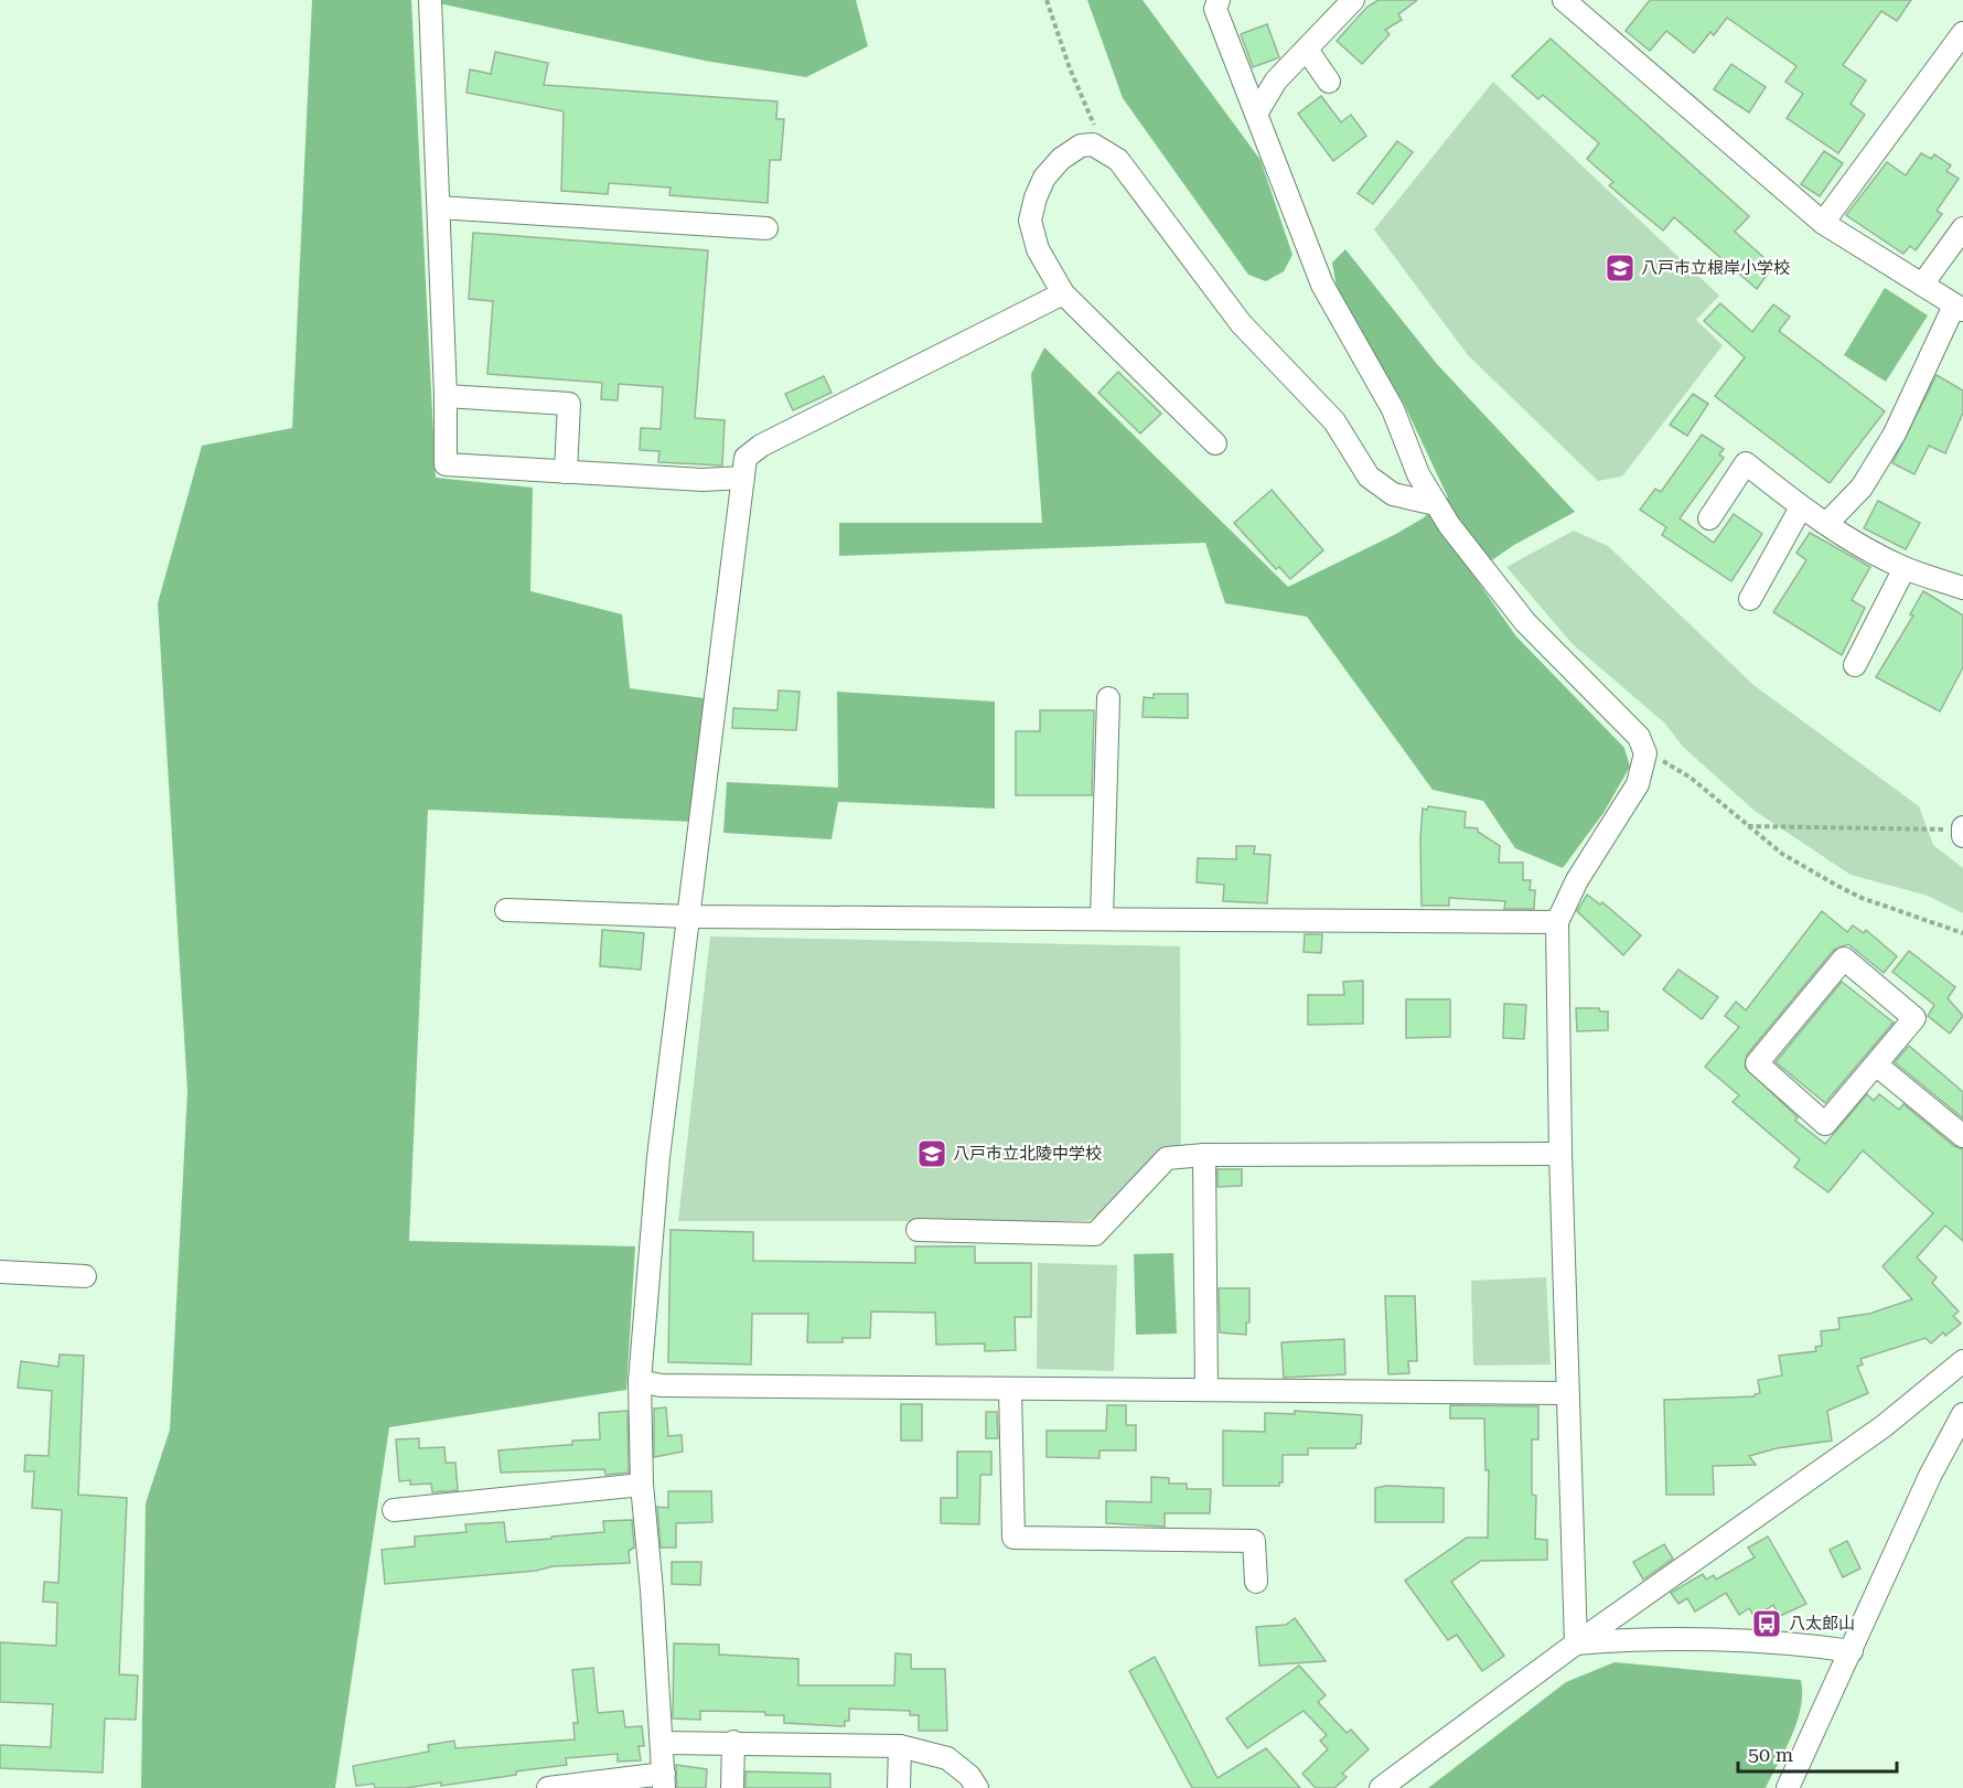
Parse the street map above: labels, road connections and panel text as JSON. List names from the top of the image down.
{
  "places": {
    "school or university": ["八戸市立根岸小学校", "八戸市立北陵中学校"],
    "bus stop": ["八太郎山"]
  },
  "scale_bar": "50 m"
}
